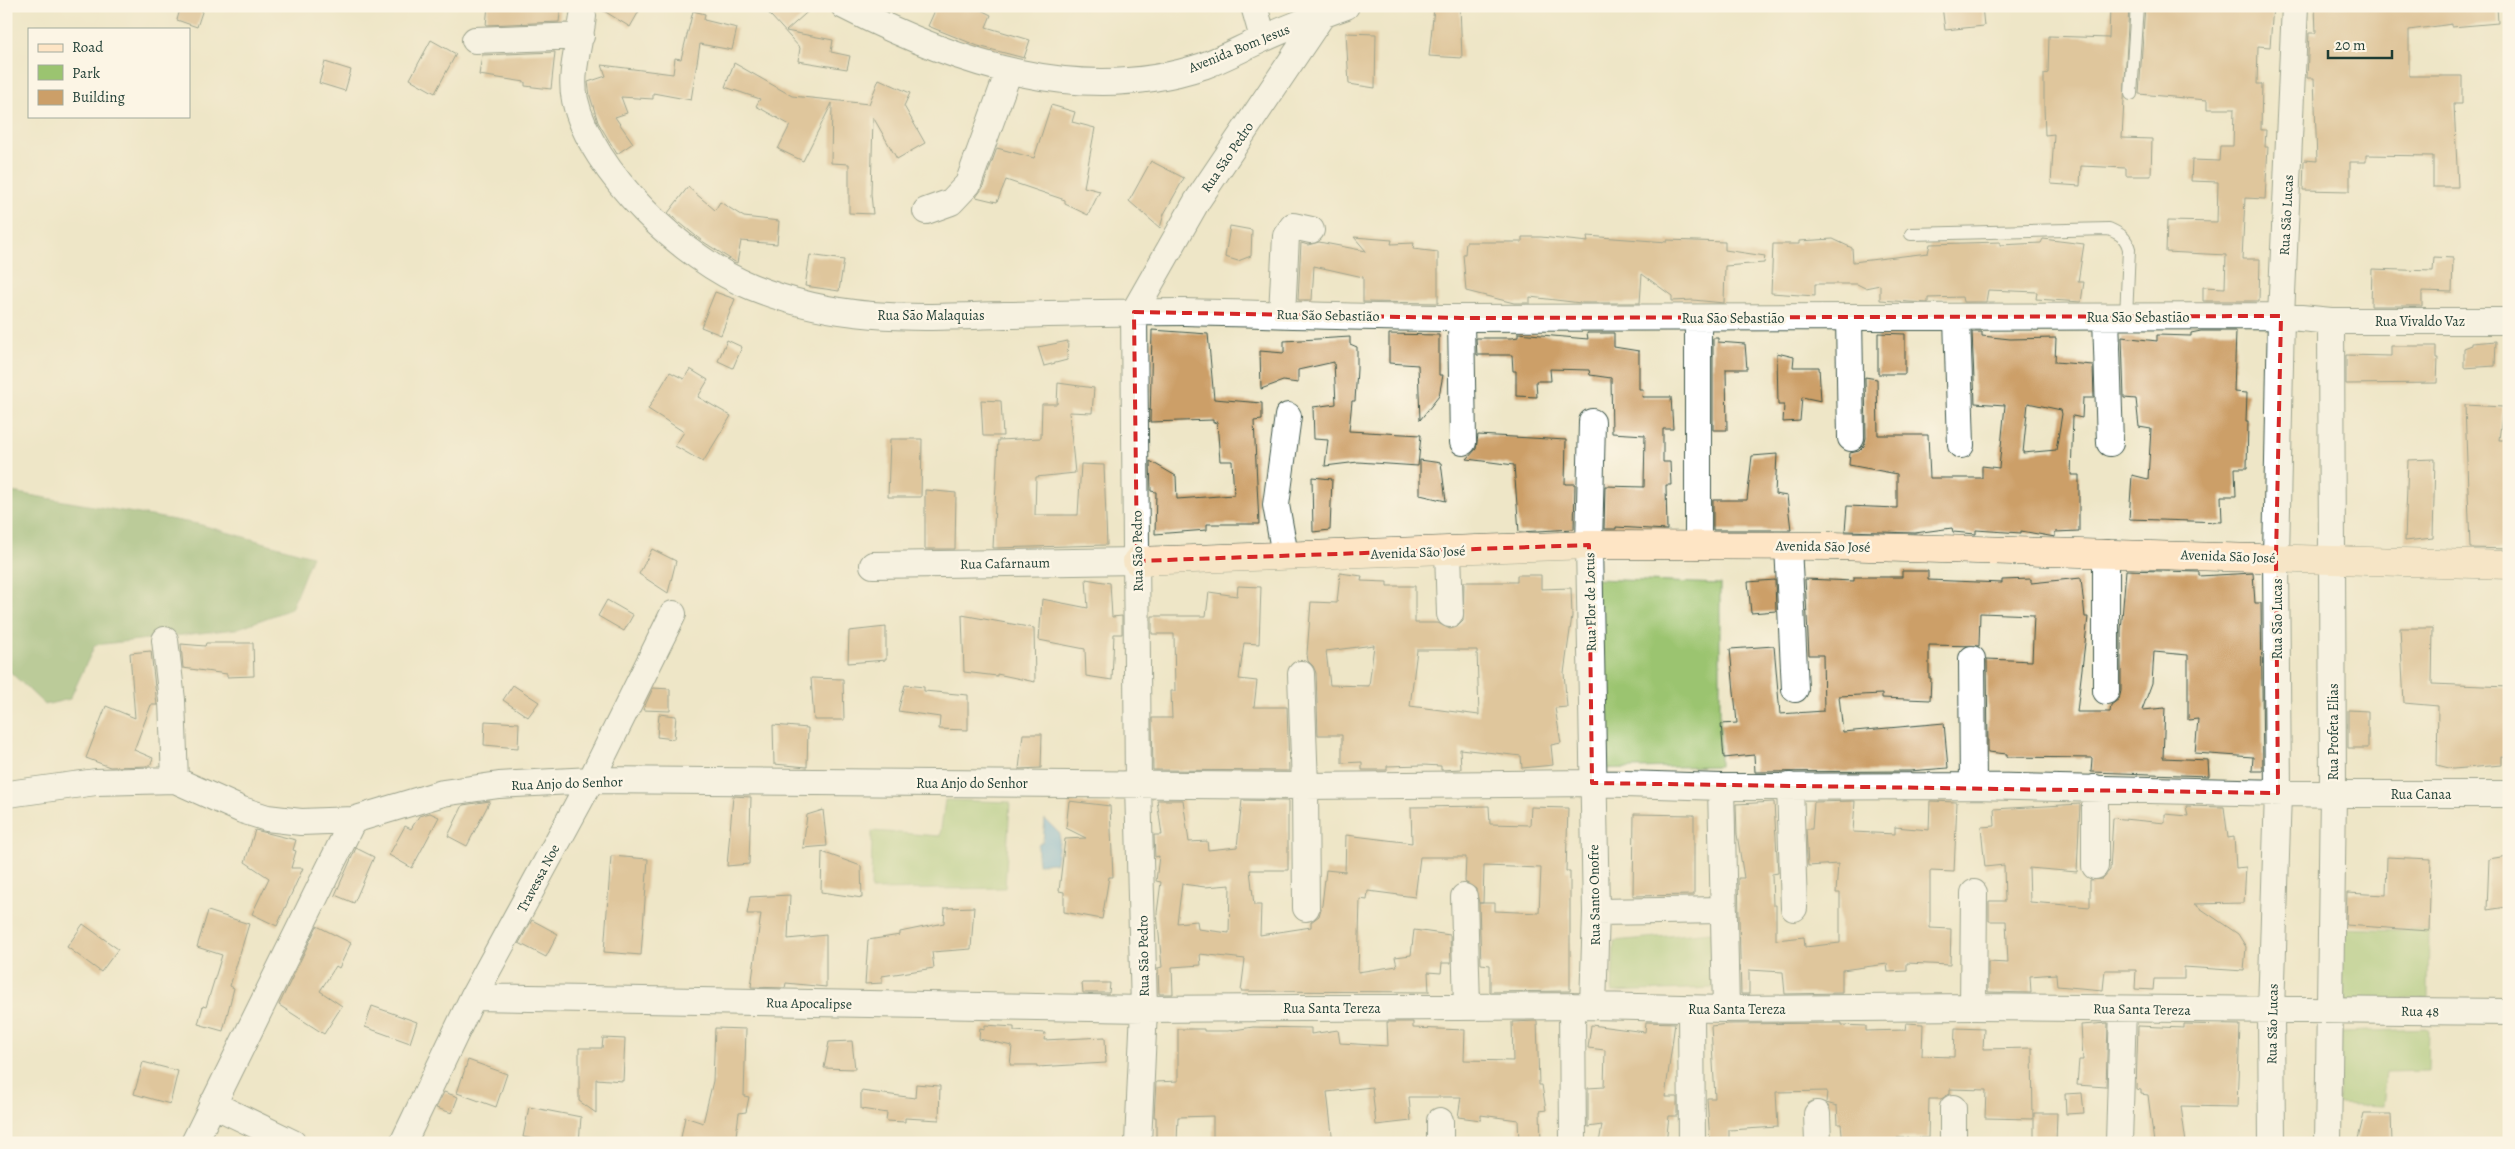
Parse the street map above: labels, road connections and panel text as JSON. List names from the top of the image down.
{
  "streets": {
    "street": [
      "Avenida Bom Jesus",
      "Rua São Pedro",
      "Rua São Lucas",
      "Rua São Malaquias",
      "Rua São Sebastião",
      "Rua Vivaldo Vaz",
      "Avenida São José",
      "Rua Cafarnaum",
      "Rua Flor de Lotus",
      "Rua Profeta Elias",
      "Rua Anjo do Senhor",
      "Rua Canaa",
      "Travessa Noe",
      "Rua Santo Onofre",
      "Rua Apocalipse",
      "Rua Santa Tereza",
      "Rua 48"
    ]
  },
  "crossings": [
    ["Avenida Bom Jesus", "Rua São Pedro"],
    ["Rua São Pedro", "Rua São Malaquias"],
    ["Rua São Pedro", "Rua São Sebastião"],
    ["Rua São Pedro", "Avenida São José"],
    ["Rua São Pedro", "Rua Cafarnaum"],
    ["Rua São Pedro", "Rua Anjo do Senhor"],
    ["Rua São Pedro", "Rua Apocalipse"],
    ["Rua São Pedro", "Rua Santa Tereza"],
    ["Rua São Lucas", "Rua São Sebastião"],
    ["Rua São Lucas", "Avenida São José"],
    ["Rua São Lucas", "Rua Santa Tereza"],
    ["Rua São Malaquias", "Rua São Sebastião"],
    ["Rua São Sebastião", "Rua Vivaldo Vaz"],
    ["Rua São Sebastião", "Rua Profeta Elias"],
    ["Rua Vivaldo Vaz", "Rua Profeta Elias"],
    ["Avenida São José", "Rua Cafarnaum"],
    ["Avenida São José", "Rua Flor de Lotus"],
    ["Avenida São José", "Rua Profeta Elias"],
    ["Rua Flor de Lotus", "Rua Santo Onofre"],
    ["Rua Profeta Elias", "Rua Canaa"],
    ["Rua Profeta Elias", "Rua Santa Tereza"],
    ["Rua Profeta Elias", "Rua 48"],
    ["Rua Anjo do Senhor", "Travessa Noe"],
    ["Travessa Noe", "Rua Apocalipse"],
    ["Rua Santo Onofre", "Rua Santa Tereza"],
    ["Rua Apocalipse", "Rua Santa Tereza"],
    ["Rua Santa Tereza", "Rua 48"]
  ],
  "legend": ["Road", "Park", "Building"],
  "scale_bar": "20 m"
}
